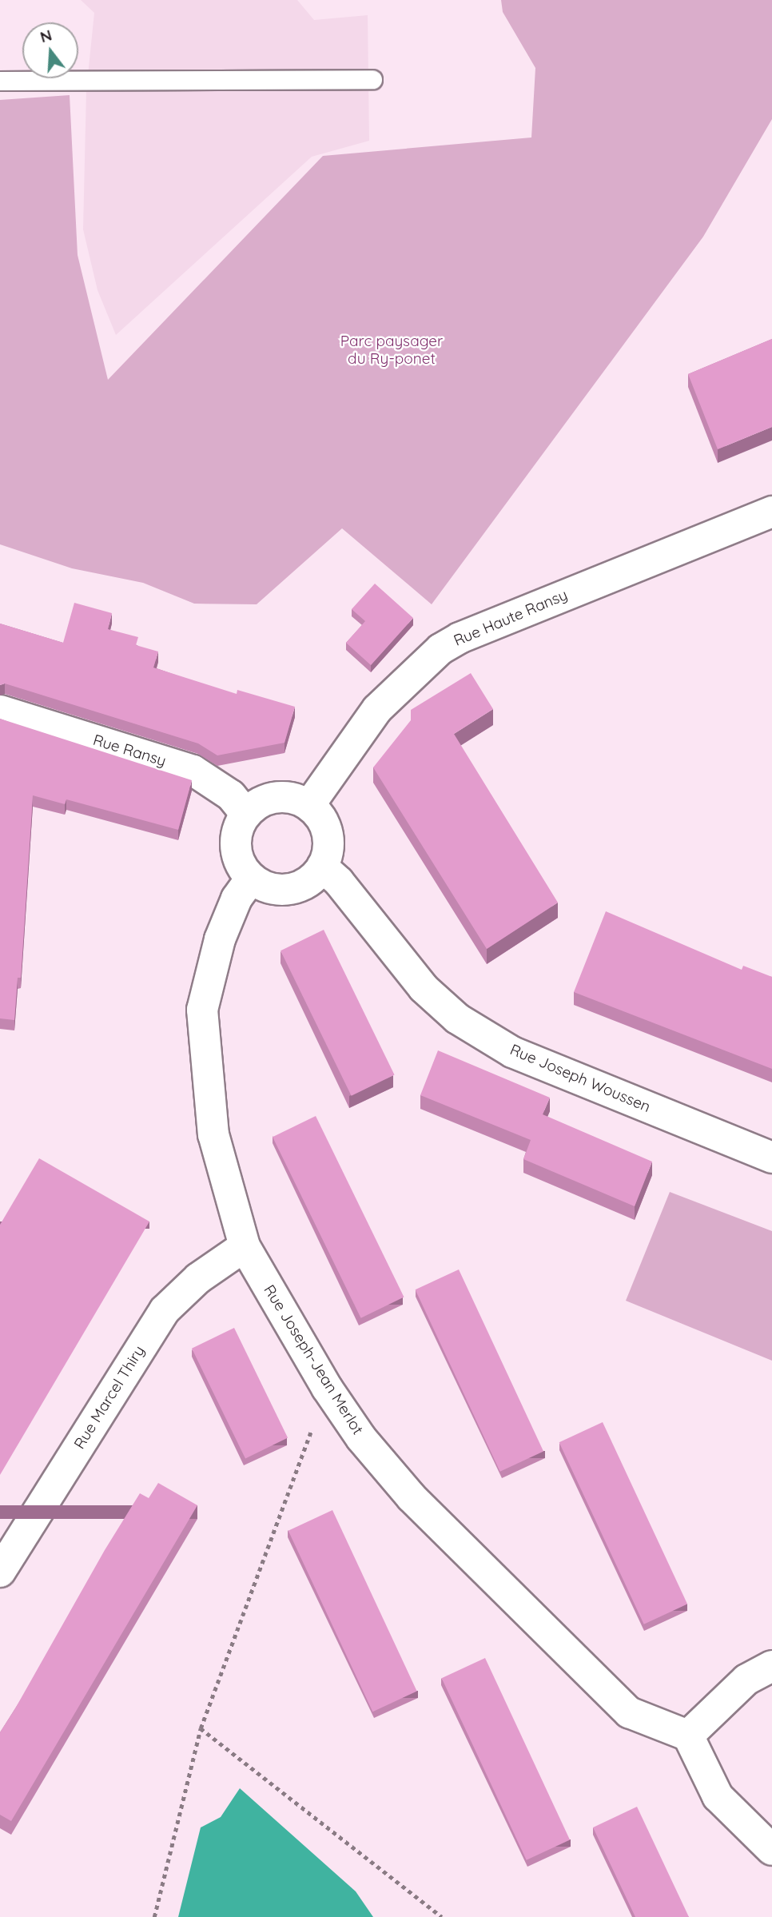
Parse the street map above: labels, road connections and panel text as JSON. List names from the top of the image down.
{
  "streets": {
    "street": [
      "Rue Haute Ransy",
      "Rue Ransy",
      "Rue Joseph Woussen",
      "Rue Joseph-Jean Merlot",
      "Rue Marcel Thiry"
    ]
  },
  "crossings": [
    ["Rue Haute Ransy", "Rue Ransy"],
    ["Rue Haute Ransy", "Rue Joseph Woussen"],
    ["Rue Haute Ransy", "Rue Joseph-Jean Merlot"],
    ["Rue Ransy", "Rue Joseph Woussen"],
    ["Rue Ransy", "Rue Joseph-Jean Merlot"],
    ["Rue Joseph Woussen", "Rue Joseph-Jean Merlot"],
    ["Rue Joseph-Jean Merlot", "Rue Marcel Thiry"]
  ],
  "parks": ["Parc paysager du Ry-ponet"],
  "north": "top"
}
